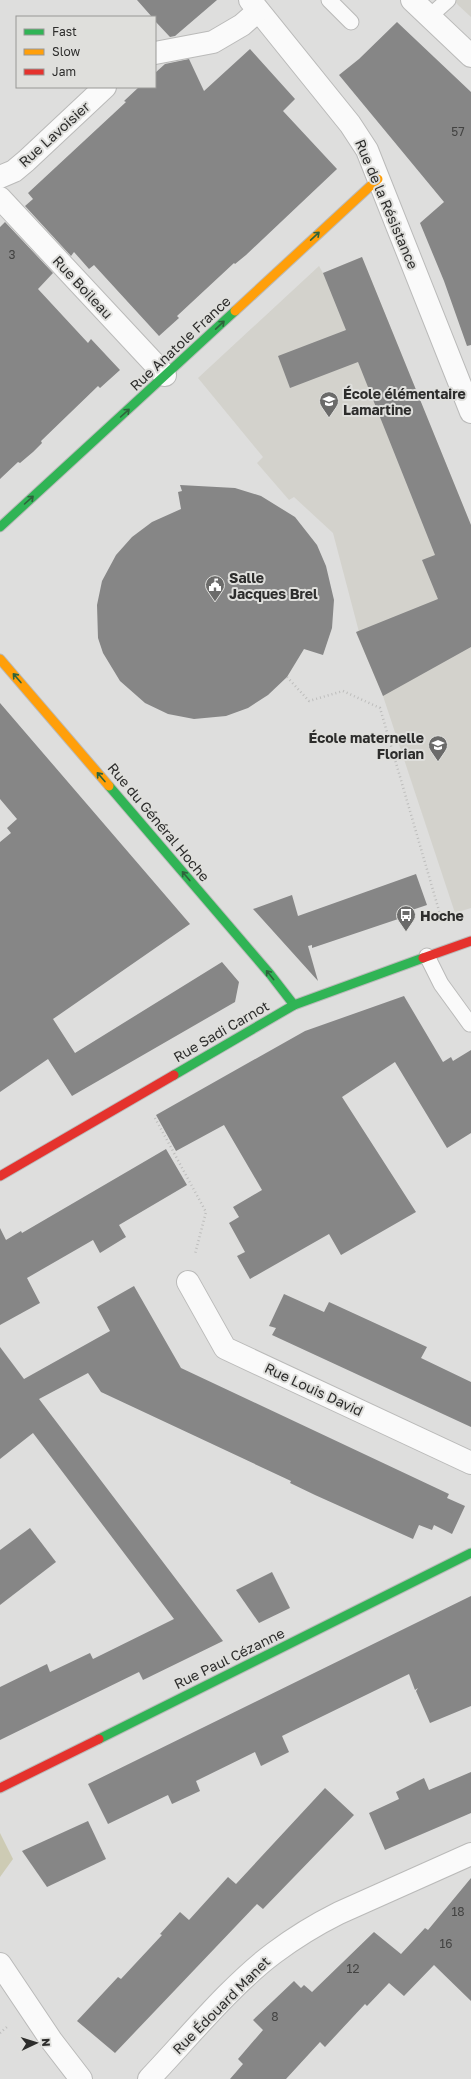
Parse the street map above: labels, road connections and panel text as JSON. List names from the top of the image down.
{
  "streets": {
    "street": [
      "Rue Lavoisier",
      "Rue de la Résistance",
      "Rue Boileau",
      "Rue Anatole France",
      "Rue du Général Hoche",
      "Rue Sadi Carnot",
      "Rue Louis David",
      "Rue Paul Cézanne",
      "Rue Édouard Manet"
    ]
  },
  "crossings": [
    ["Rue de la Résistance", "Rue Anatole France"],
    ["Rue Boileau", "Rue Anatole France"],
    ["Rue du Général Hoche", "Rue Sadi Carnot"]
  ],
  "one_way": ["Rue Anatole France", "Rue du Général Hoche"],
  "places": {
    "school or university": ["École élémentaire Lamartine", "École maternelle Florian"],
    "public building": ["Salle Jacques Brel"],
    "bus stop": ["Hoche"]
  },
  "house_numbers": [
    "57",
    "3",
    "18",
    "16",
    "12",
    "8"
  ],
  "legend": ["Fast", "Slow", "Jam"],
  "north": "right"
}
